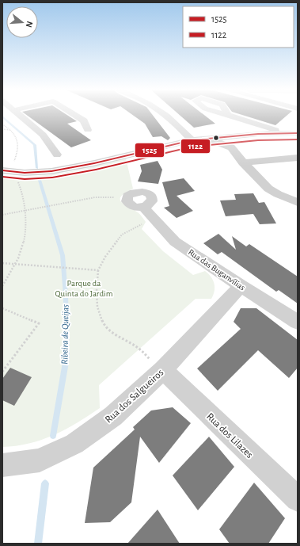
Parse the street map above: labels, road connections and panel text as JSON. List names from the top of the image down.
{
  "streets": {
    "street": ["Rua das Buganvílias", "Rua dos Salgueiros", "Rua dos Lilazes"]
  },
  "crossings": [
    ["Rua das Buganvílias", "Rua dos Salgueiros"],
    ["Rua dos Salgueiros", "Rua dos Lilazes"]
  ],
  "water": ["Ribeira de Queijas"],
  "parks": ["Parque da Quinta do Jardim"],
  "lines": ["transit line 1525", "transit line 1122"],
  "legend": ["1525", "1122"],
  "north": "right"
}
